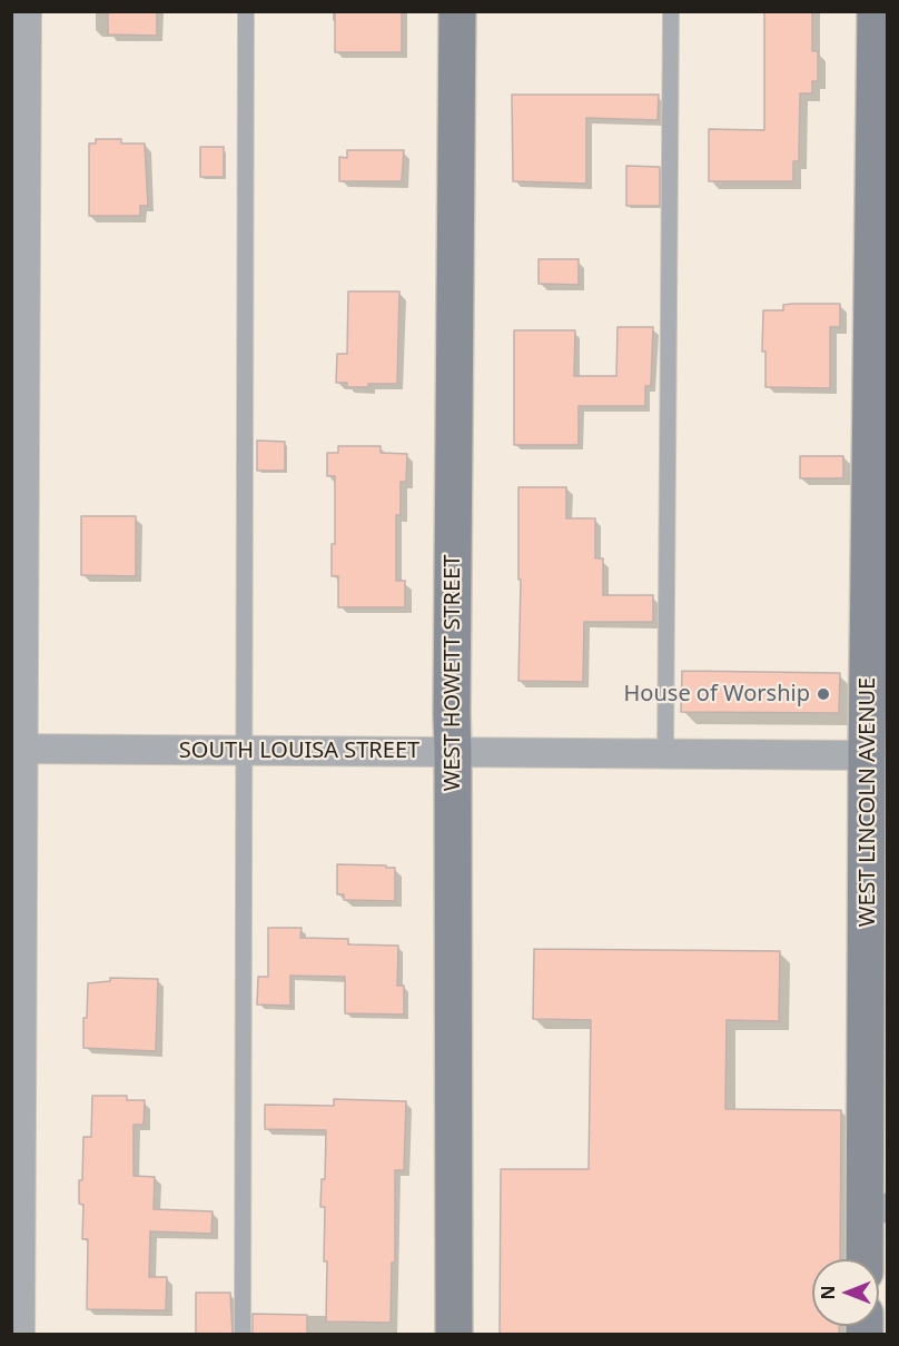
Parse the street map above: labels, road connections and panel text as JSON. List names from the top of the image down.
{
  "streets": {
    "main road": ["WEST HOWETT STREET", "WEST LINCOLN AVENUE"],
    "street": ["SOUTH LOUISA STREET"]
  },
  "crossings": [
    ["WEST HOWETT STREET", "SOUTH LOUISA STREET"],
    ["SOUTH LOUISA STREET", "WEST LINCOLN AVENUE"]
  ],
  "places": ["House of Worship"],
  "north": "left"
}
